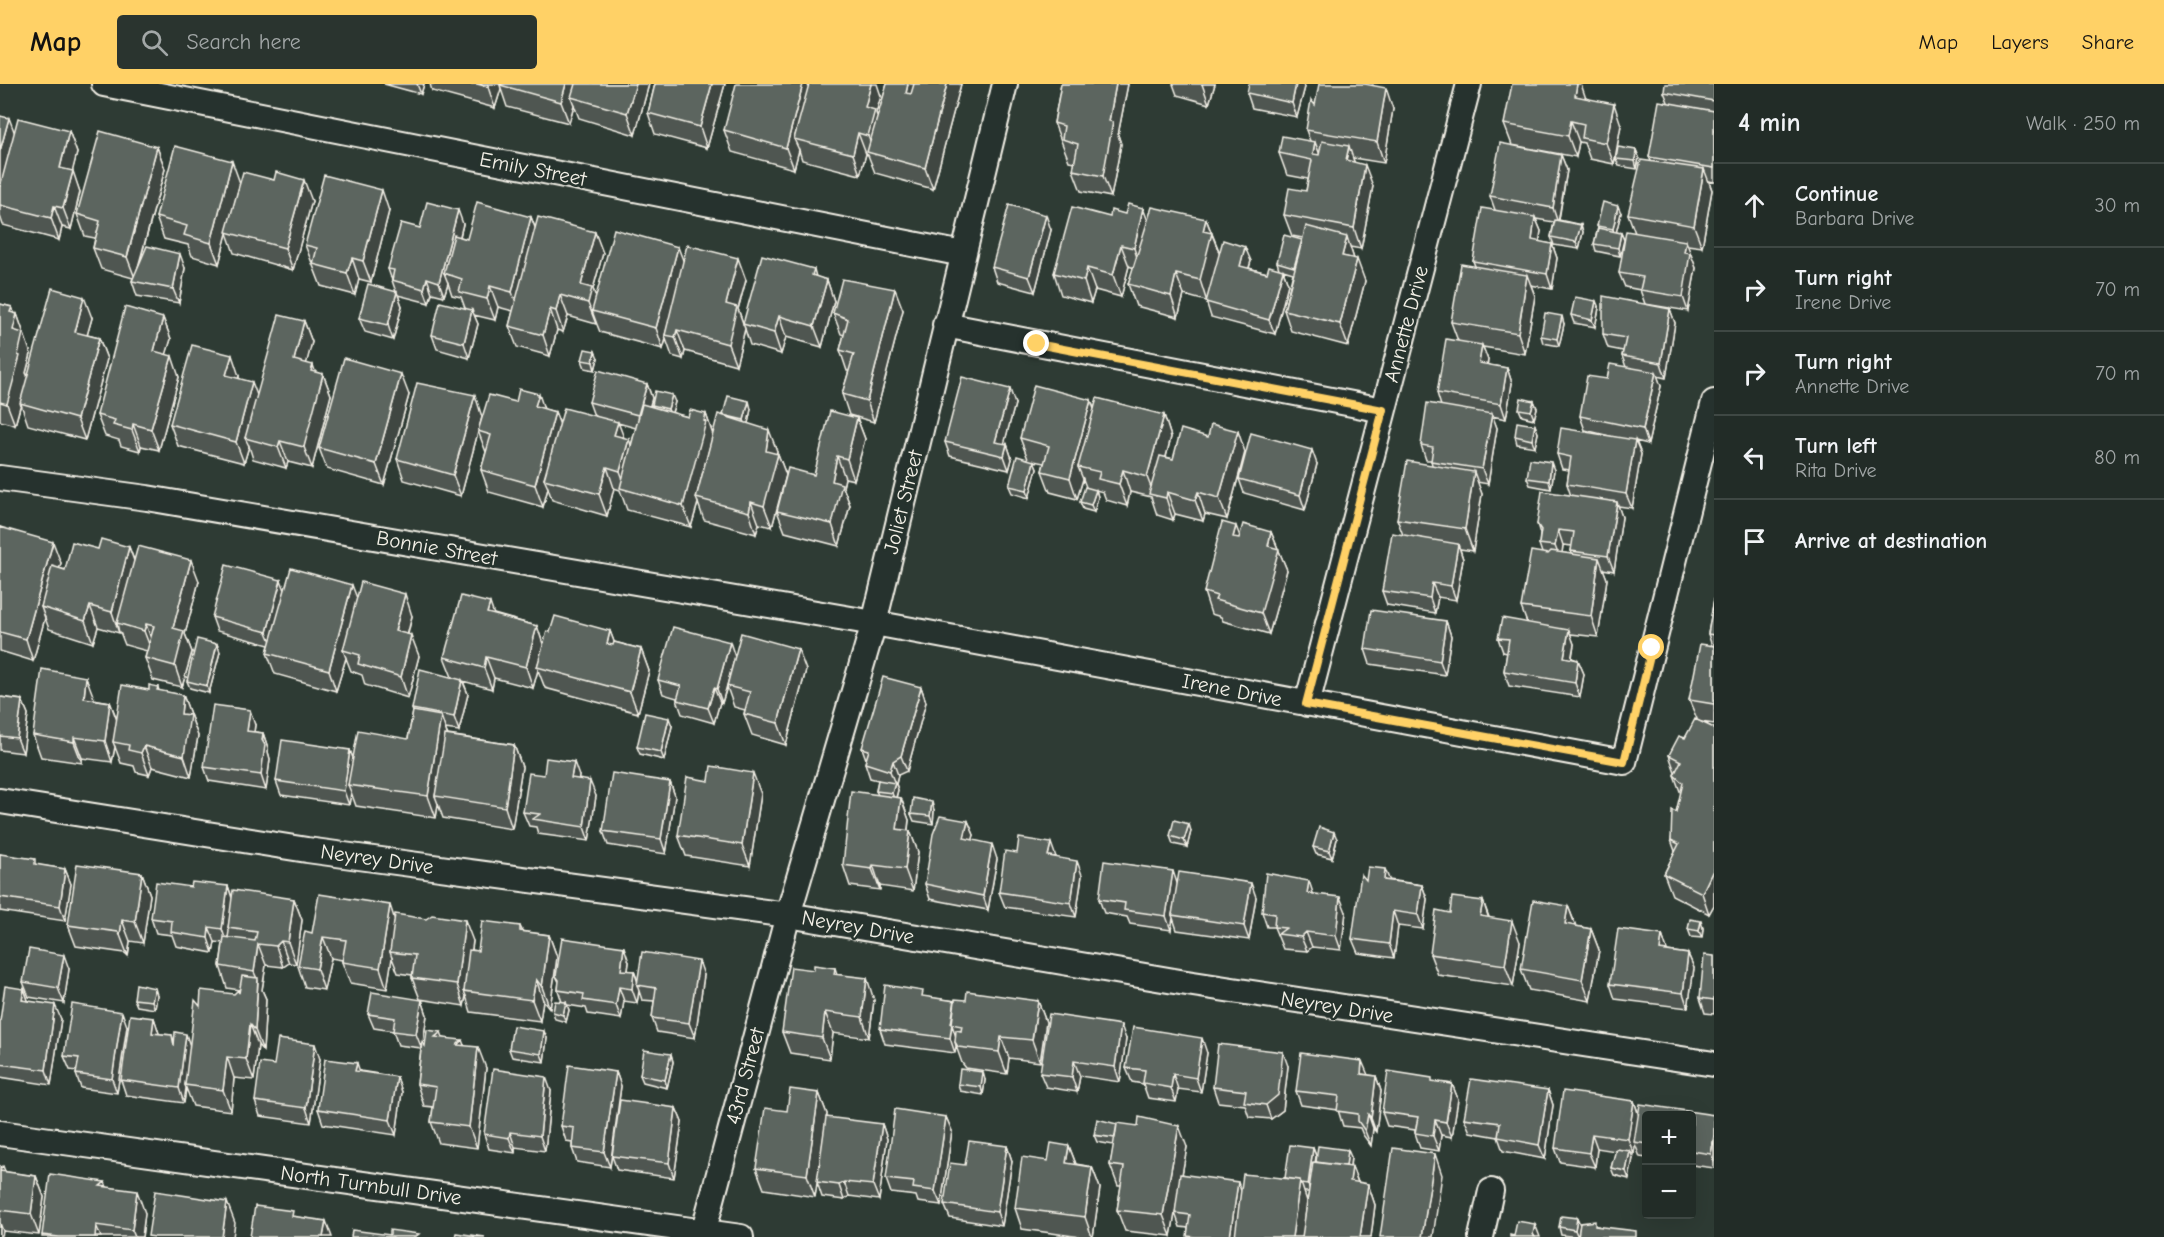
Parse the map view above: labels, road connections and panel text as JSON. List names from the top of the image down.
{
  "streets": {
    "street": [
      "Emily Street",
      "Annette Drive",
      "Joliet Street",
      "Bonnie Street",
      "Irene Drive",
      "Neyrey Drive",
      "43rd Street",
      "North Turnbull Drive"
    ]
  },
  "crossings": [
    ["Emily Street", "Joliet Street"],
    ["Annette Drive", "Irene Drive"],
    ["Joliet Street", "Bonnie Street"],
    ["Joliet Street", "Irene Drive"],
    ["Joliet Street", "Neyrey Drive"],
    ["Joliet Street", "43rd Street"],
    ["Bonnie Street", "Irene Drive"],
    ["Neyrey Drive", "43rd Street"],
    ["43rd Street", "North Turnbull Drive"]
  ],
  "page": {
    "header": "Map",
    "search": "Search here",
    "nav": ["Map", "Layers", "Share"],
    "heading": ["4 min", "Walk · 250 m"],
    "list": [
      ["Continue", "Barbara Drive", "30 m"],
      ["Turn right", "Irene Drive", "70 m"],
      ["Turn right", "Annette Drive", "70 m"],
      ["Turn left", "Rita Drive", "80 m"],
      "Arrive at destination"
    ],
    "map_buttons": ["+", "−"]
  }
}
